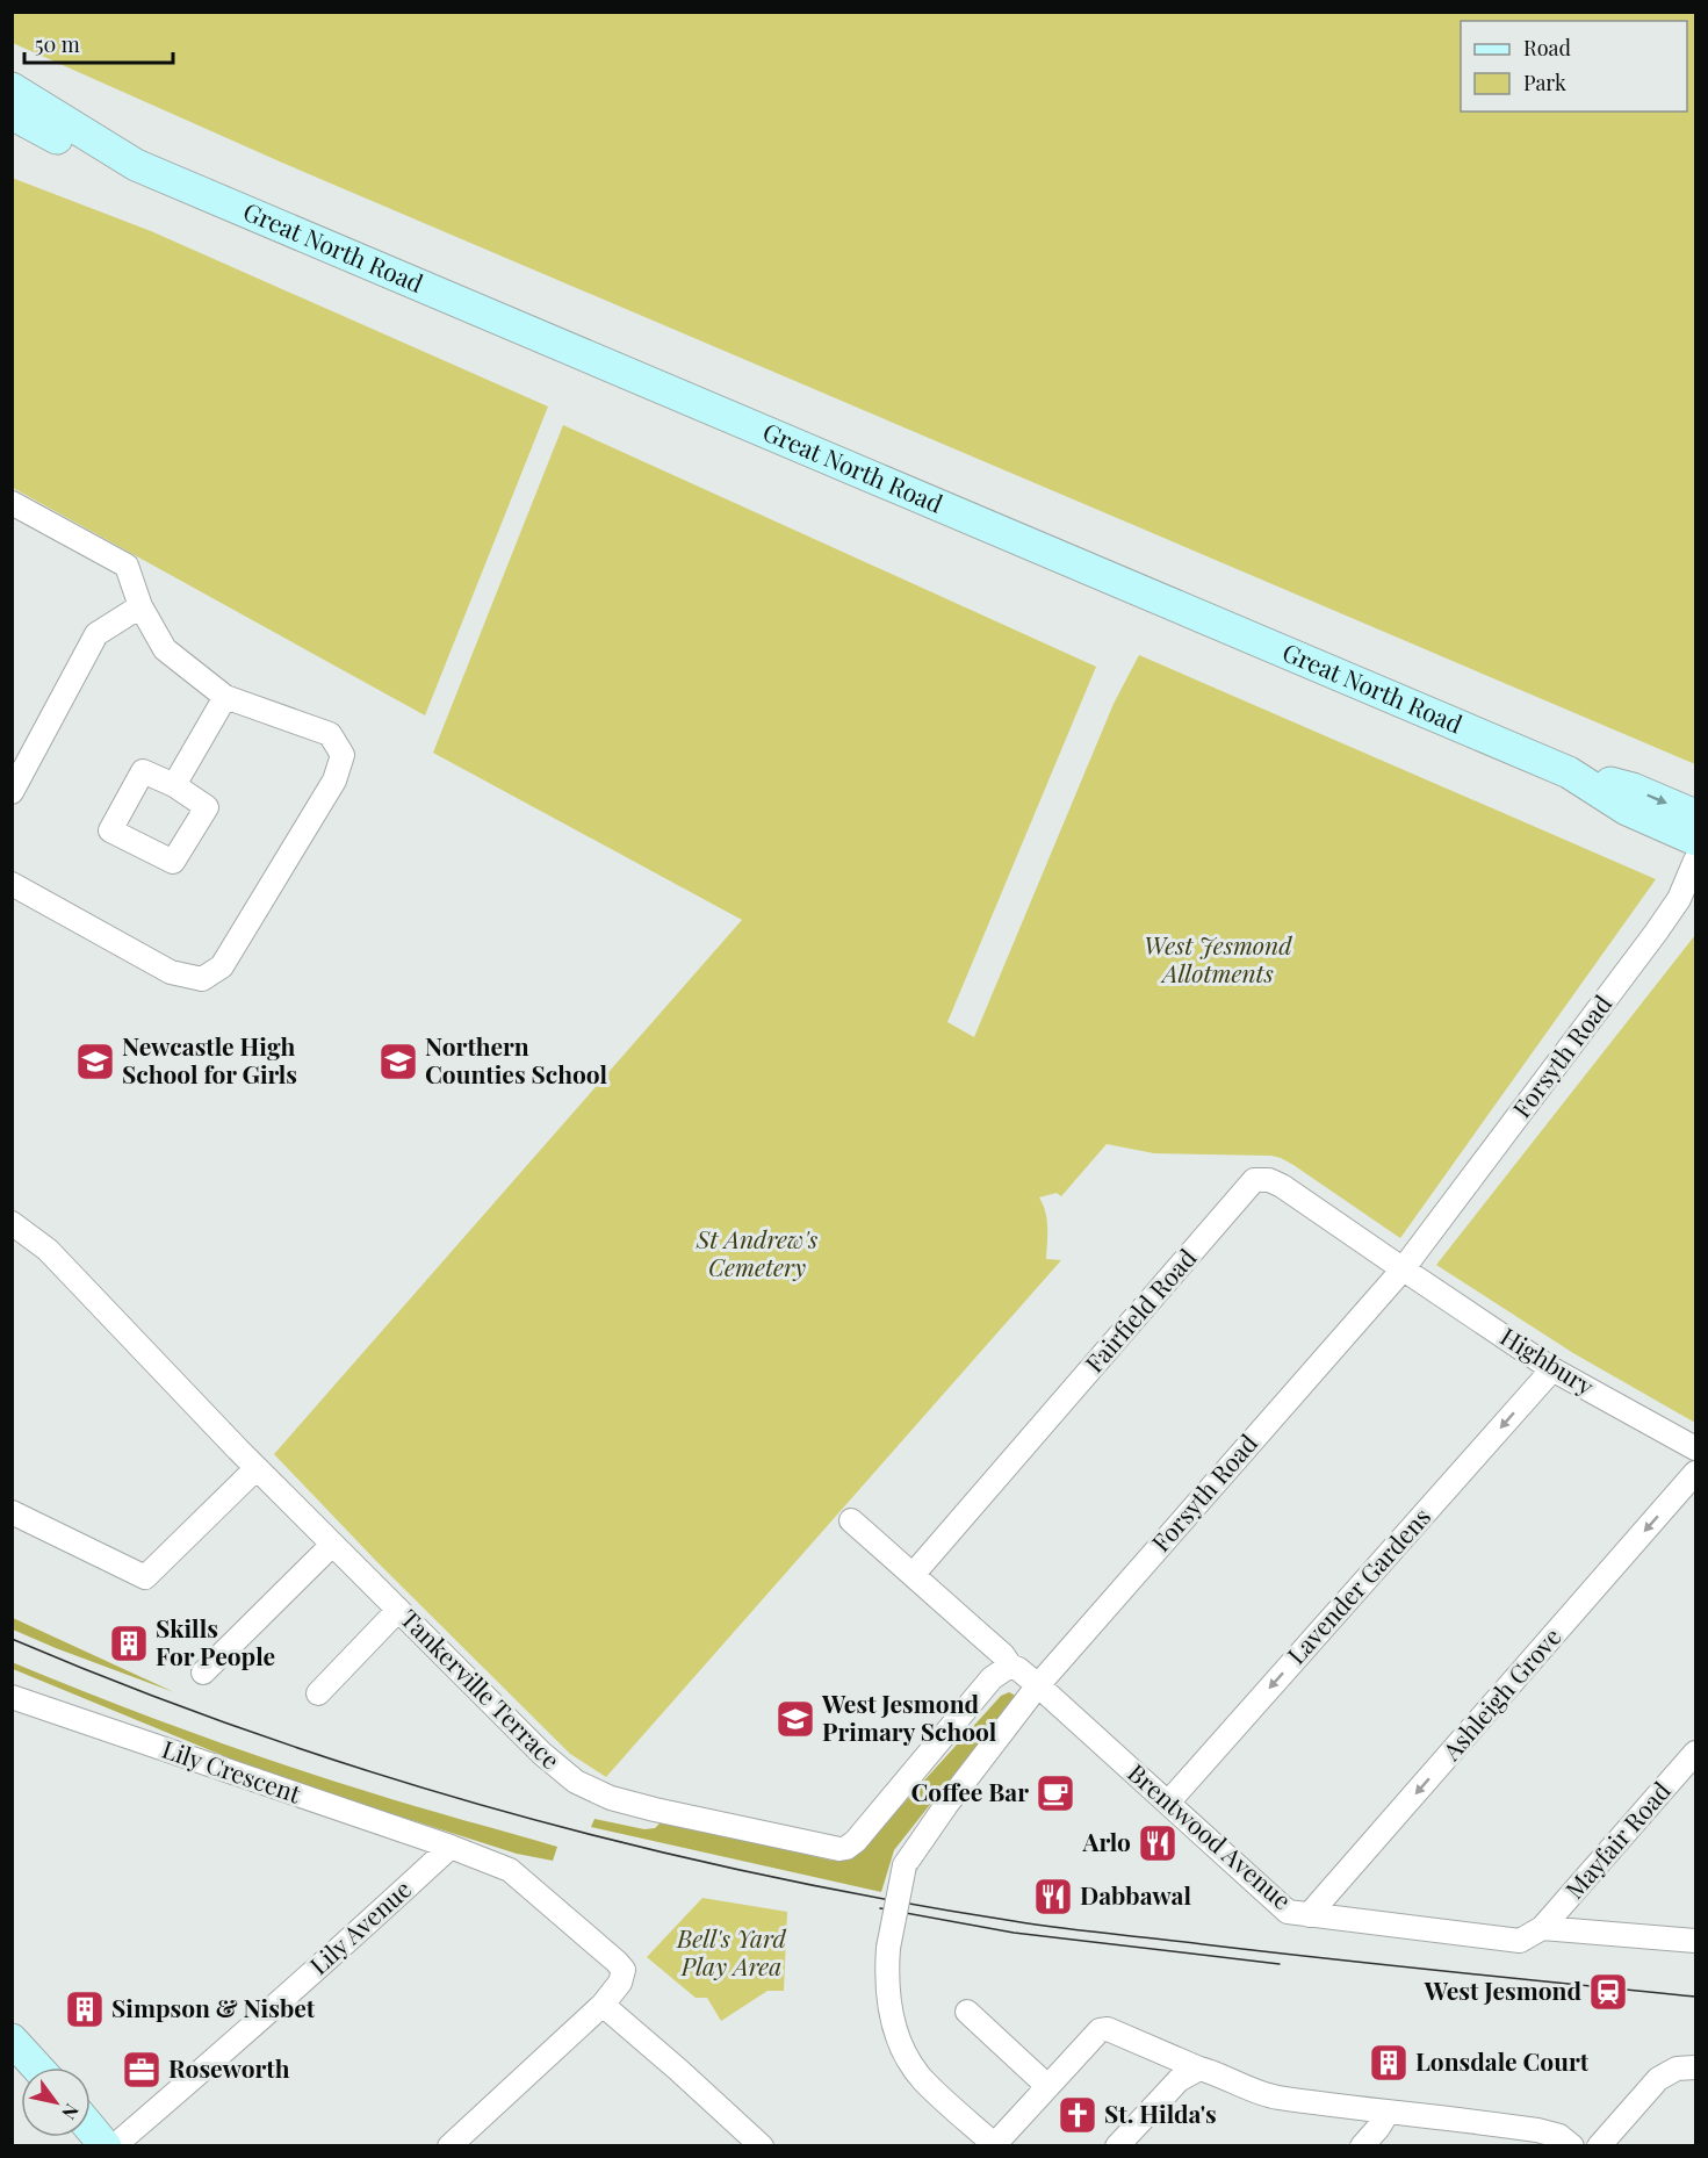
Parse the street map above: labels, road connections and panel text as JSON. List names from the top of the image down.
{
  "streets": {
    "main road": ["Great North Road"],
    "street": [
      "Forsyth Road",
      "Fairfield Road",
      "Highbury",
      "Lavender Gardens",
      "Tankerville Terrace",
      "Ashleigh Grove",
      "Lily Crescent",
      "Brentwood Avenue",
      "Mayfair Road",
      "Lily Avenue"
    ]
  },
  "crossings": [
    ["Forsyth Road", "Fairfield Road"],
    ["Forsyth Road", "Highbury"],
    ["Forsyth Road", "Brentwood Avenue"],
    ["Fairfield Road", "Highbury"],
    ["Fairfield Road", "Brentwood Avenue"],
    ["Highbury", "Lavender Gardens"],
    ["Lavender Gardens", "Brentwood Avenue"],
    ["Tankerville Terrace", "Brentwood Avenue"],
    ["Ashleigh Grove", "Brentwood Avenue"],
    ["Lily Crescent", "Lily Avenue"],
    ["Brentwood Avenue", "Mayfair Road"]
  ],
  "one_way": ["Lavender Gardens", "Ashleigh Grove"],
  "parks": ["West Jesmond Allotments", "St Andrew's Cemetery", "Bell's Yard Play Area"],
  "places": {
    "school or university": ["Newcastle High School for Girls", "Northern Counties School", "West Jesmond Primary School"],
    "building": ["Skills For People", "Simpson & Nisbet", "Lonsdale Court"],
    "cafe": ["Coffee Bar"],
    "restaurant": ["Arlo", "Dabbawal"],
    "station": ["West Jesmond"],
    "office": ["Roseworth"],
    "church": ["St. Hilda's"]
  },
  "legend": ["Road", "Park"],
  "scale_bar": "50 m",
  "north": "bottom right"
}
